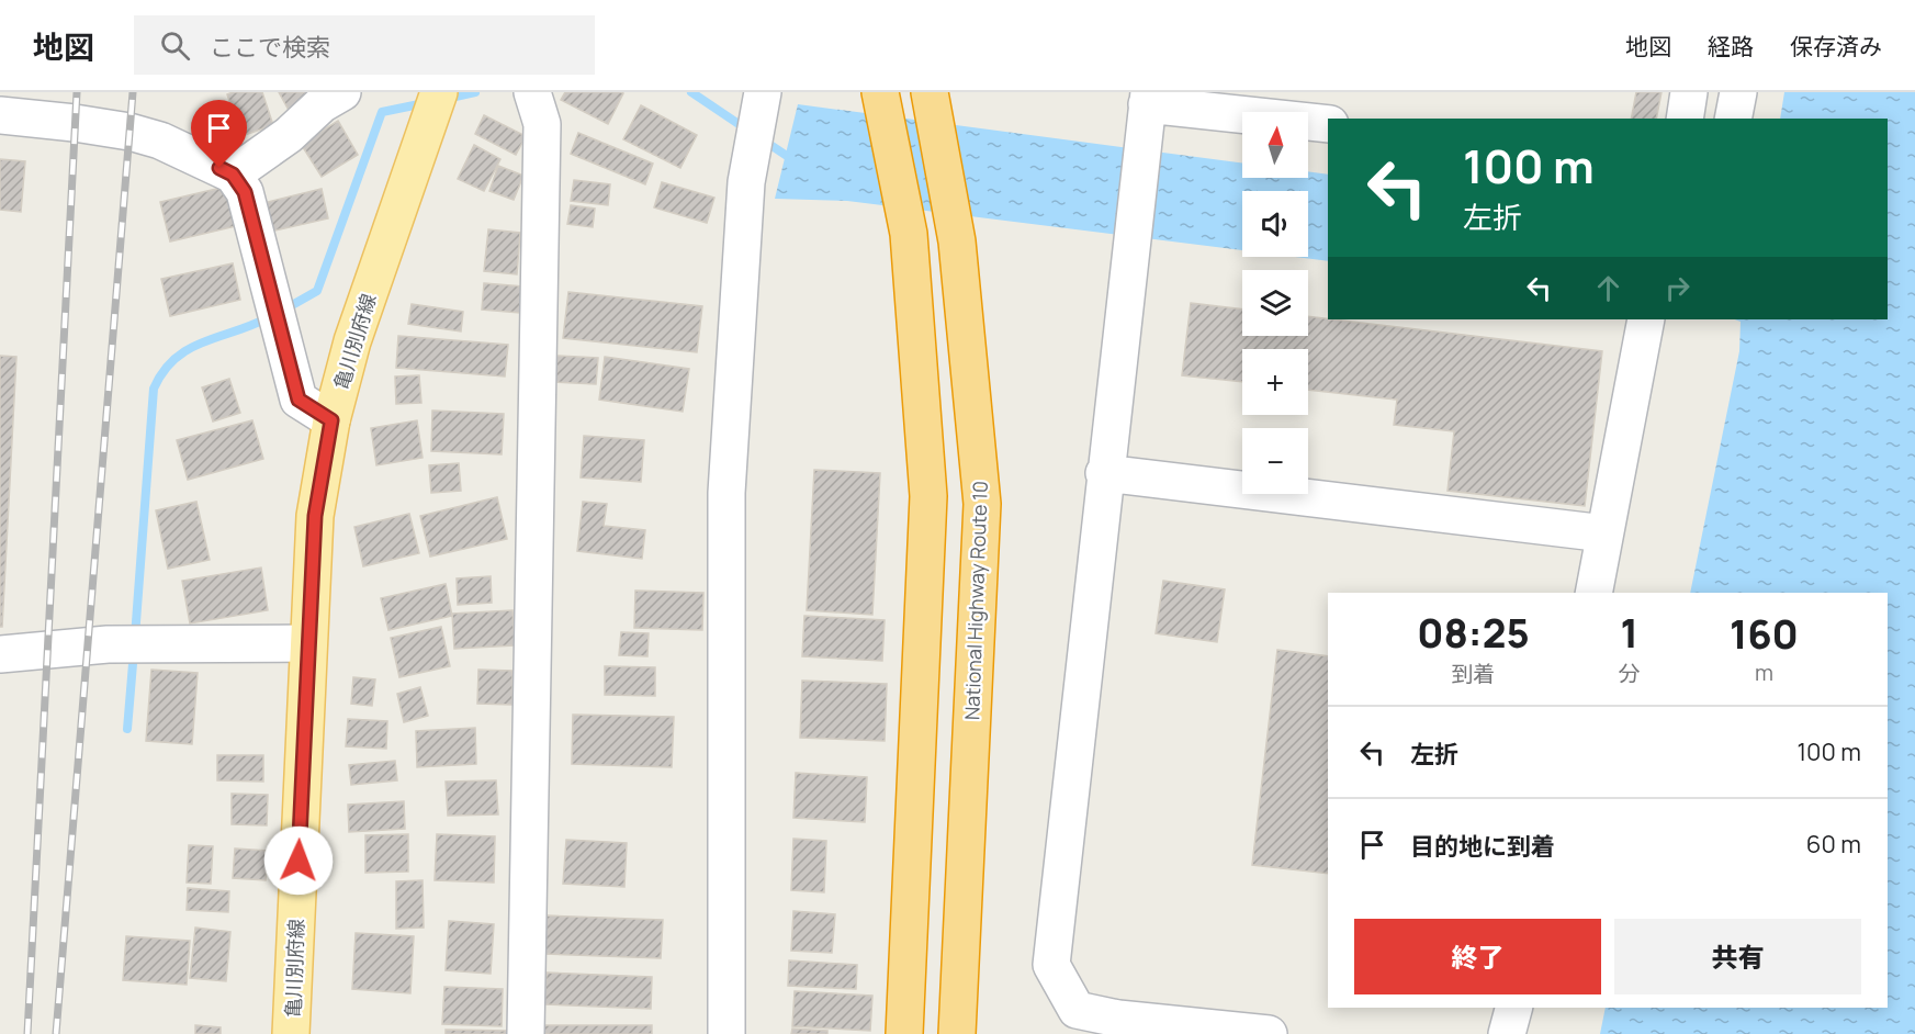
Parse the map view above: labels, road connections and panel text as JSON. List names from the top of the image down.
{
  "streets": {
    "highway": ["National Highway Route 10"],
    "main road": ["亀川別府線"]
  },
  "north": "top",
  "page": {
    "header": "地図",
    "search": "ここで検索",
    "nav": ["地図", "経路", "保存済み"],
    "map_buttons": ["+", "−"],
    "turn": ["100 m", "左折"],
    "eta": [
      "08:25",
      "到着",
      "1",
      "分",
      "160",
      "m"
    ],
    "list": [
      {
        "name": "左折",
        "value": "100 m"
      },
      {
        "name": "目的地に到着",
        "value": "60 m"
      }
    ],
    "buttons": ["終了", "共有"]
  }
}
